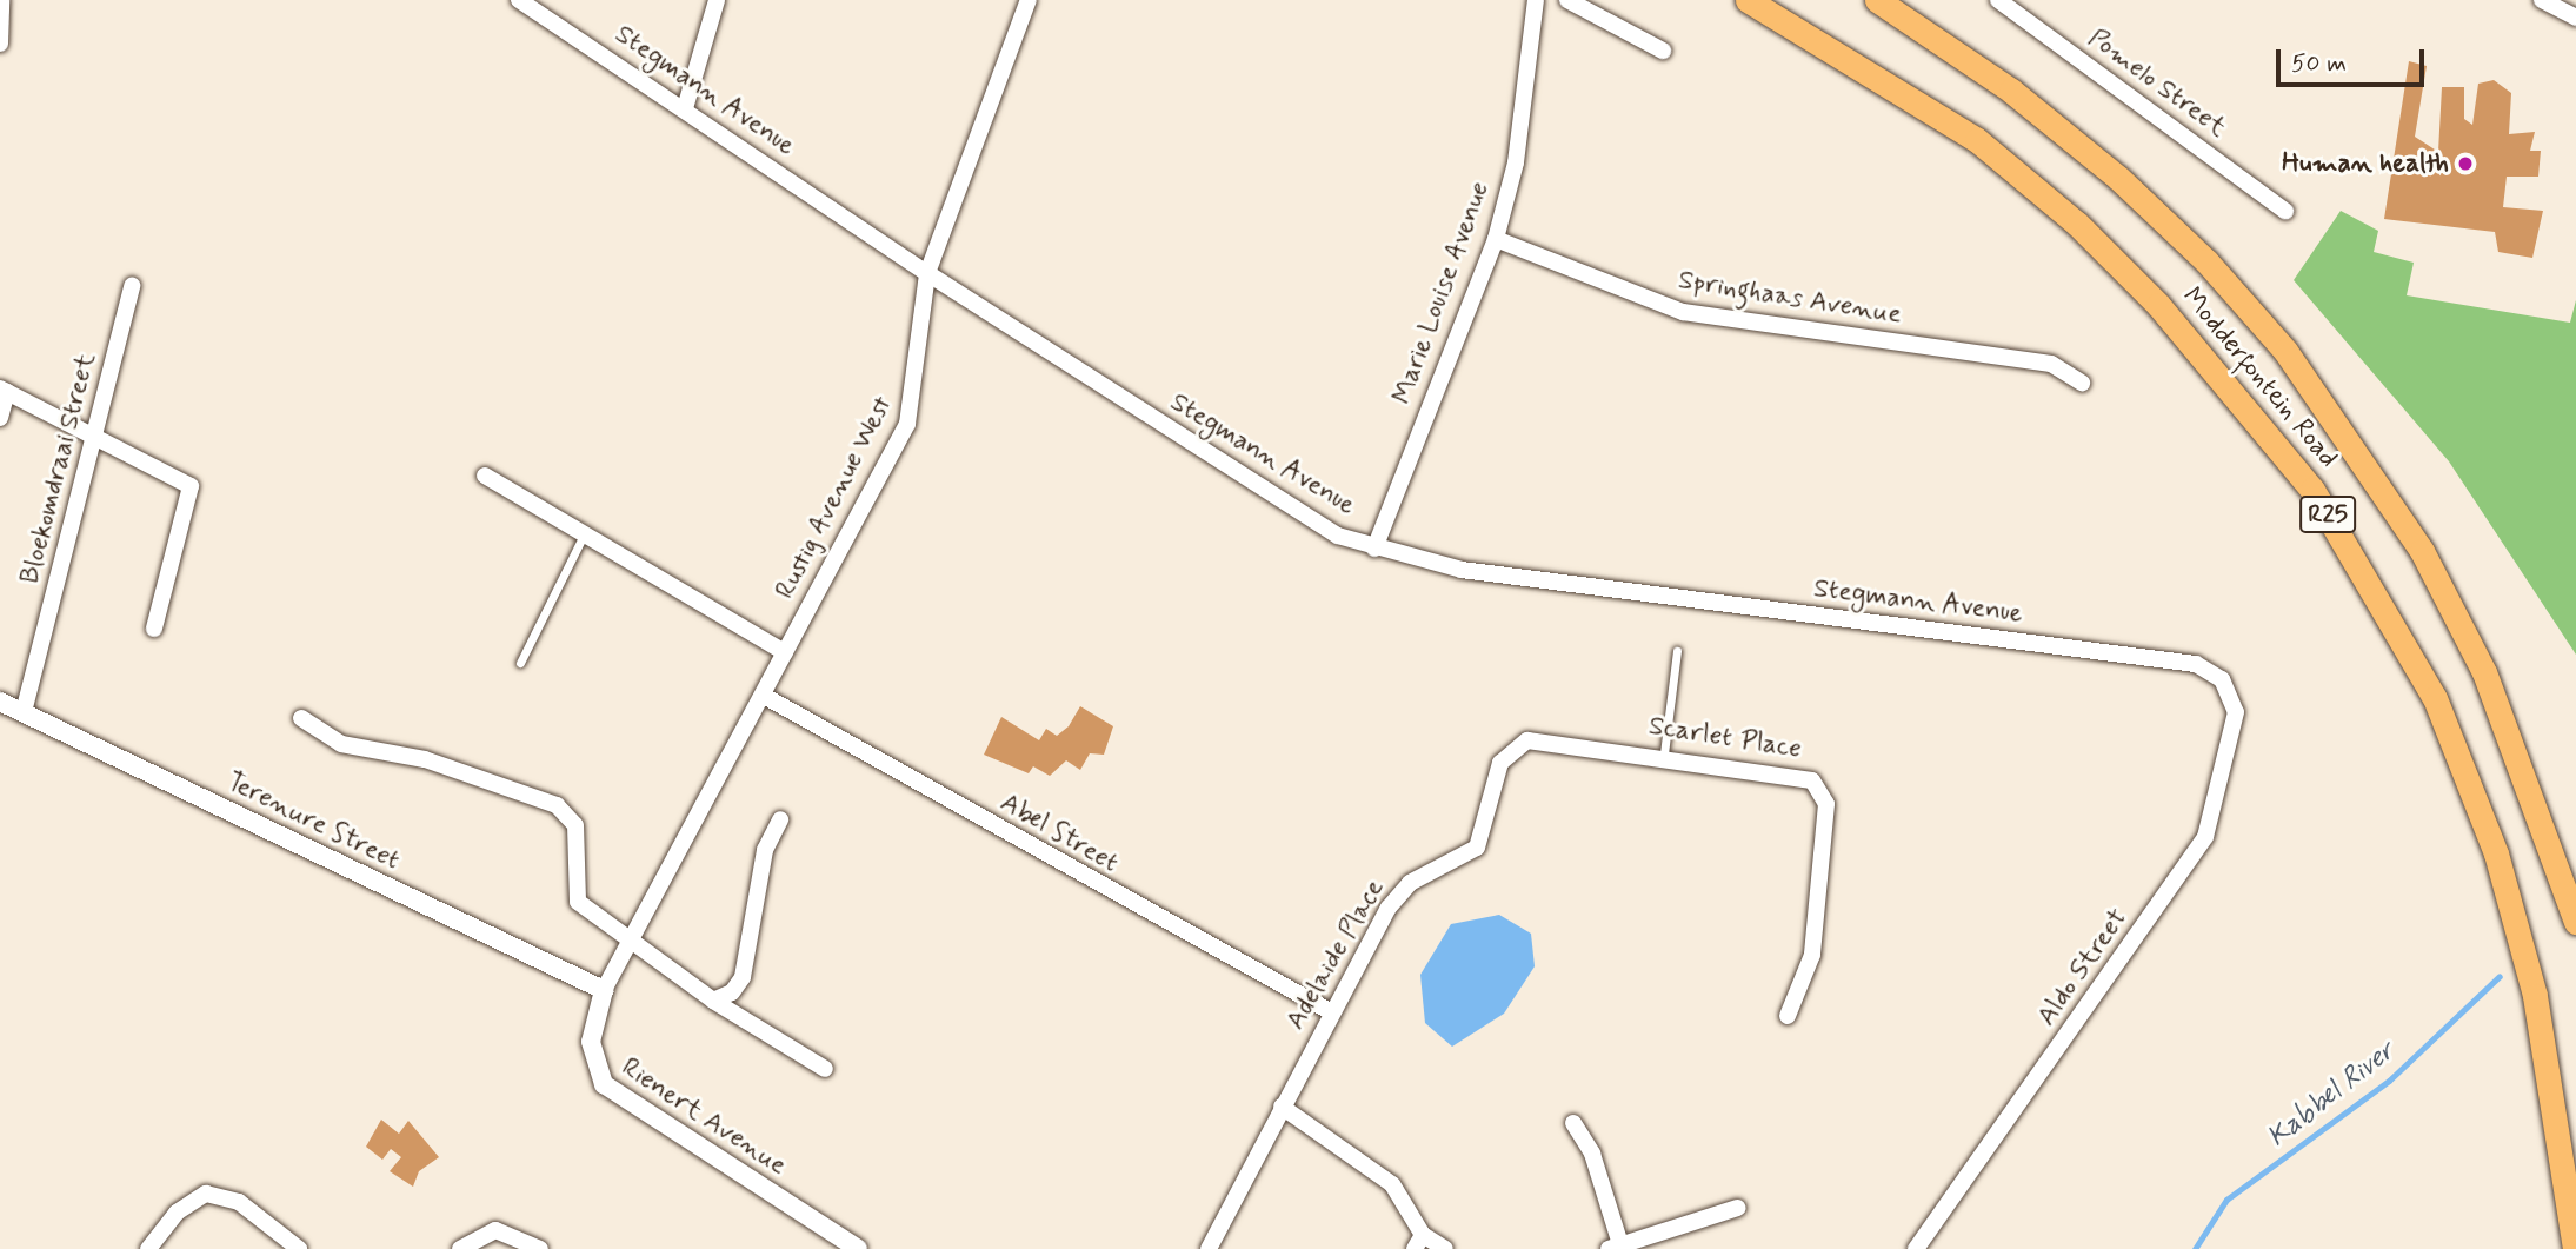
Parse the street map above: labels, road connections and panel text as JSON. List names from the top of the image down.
{
  "streets": {
    "main road": ["Modderfontein Road", "R25"],
    "street": [
      "Pomelo Street",
      "Stegmann Avenue",
      "Marie Louise Avenue",
      "Springhaas Avenue",
      "Bloekomdraai Street",
      "Rustig Avenue West",
      "Scarlet Place",
      "Terenure Street",
      "Abel Street",
      "Adelaide Place",
      "Aldo Street",
      "Rienert Avenue"
    ]
  },
  "crossings": [
    ["Stegmann Avenue", "Marie Louise Avenue"],
    ["Stegmann Avenue", "Rustig Avenue West"],
    ["Stegmann Avenue", "Aldo Street"],
    ["Marie Louise Avenue", "Springhaas Avenue"],
    ["Bloekomdraai Street", "Terenure Street"],
    ["Rustig Avenue West", "Terenure Street"],
    ["Rustig Avenue West", "Abel Street"],
    ["Rustig Avenue West", "Rienert Avenue"],
    ["Scarlet Place", "Adelaide Place"],
    ["Terenure Street", "Rienert Avenue"],
    ["Abel Street", "Adelaide Place"]
  ],
  "water": ["Kabbel River"],
  "places": ["Human health"],
  "scale_bar": "50 m"
}
